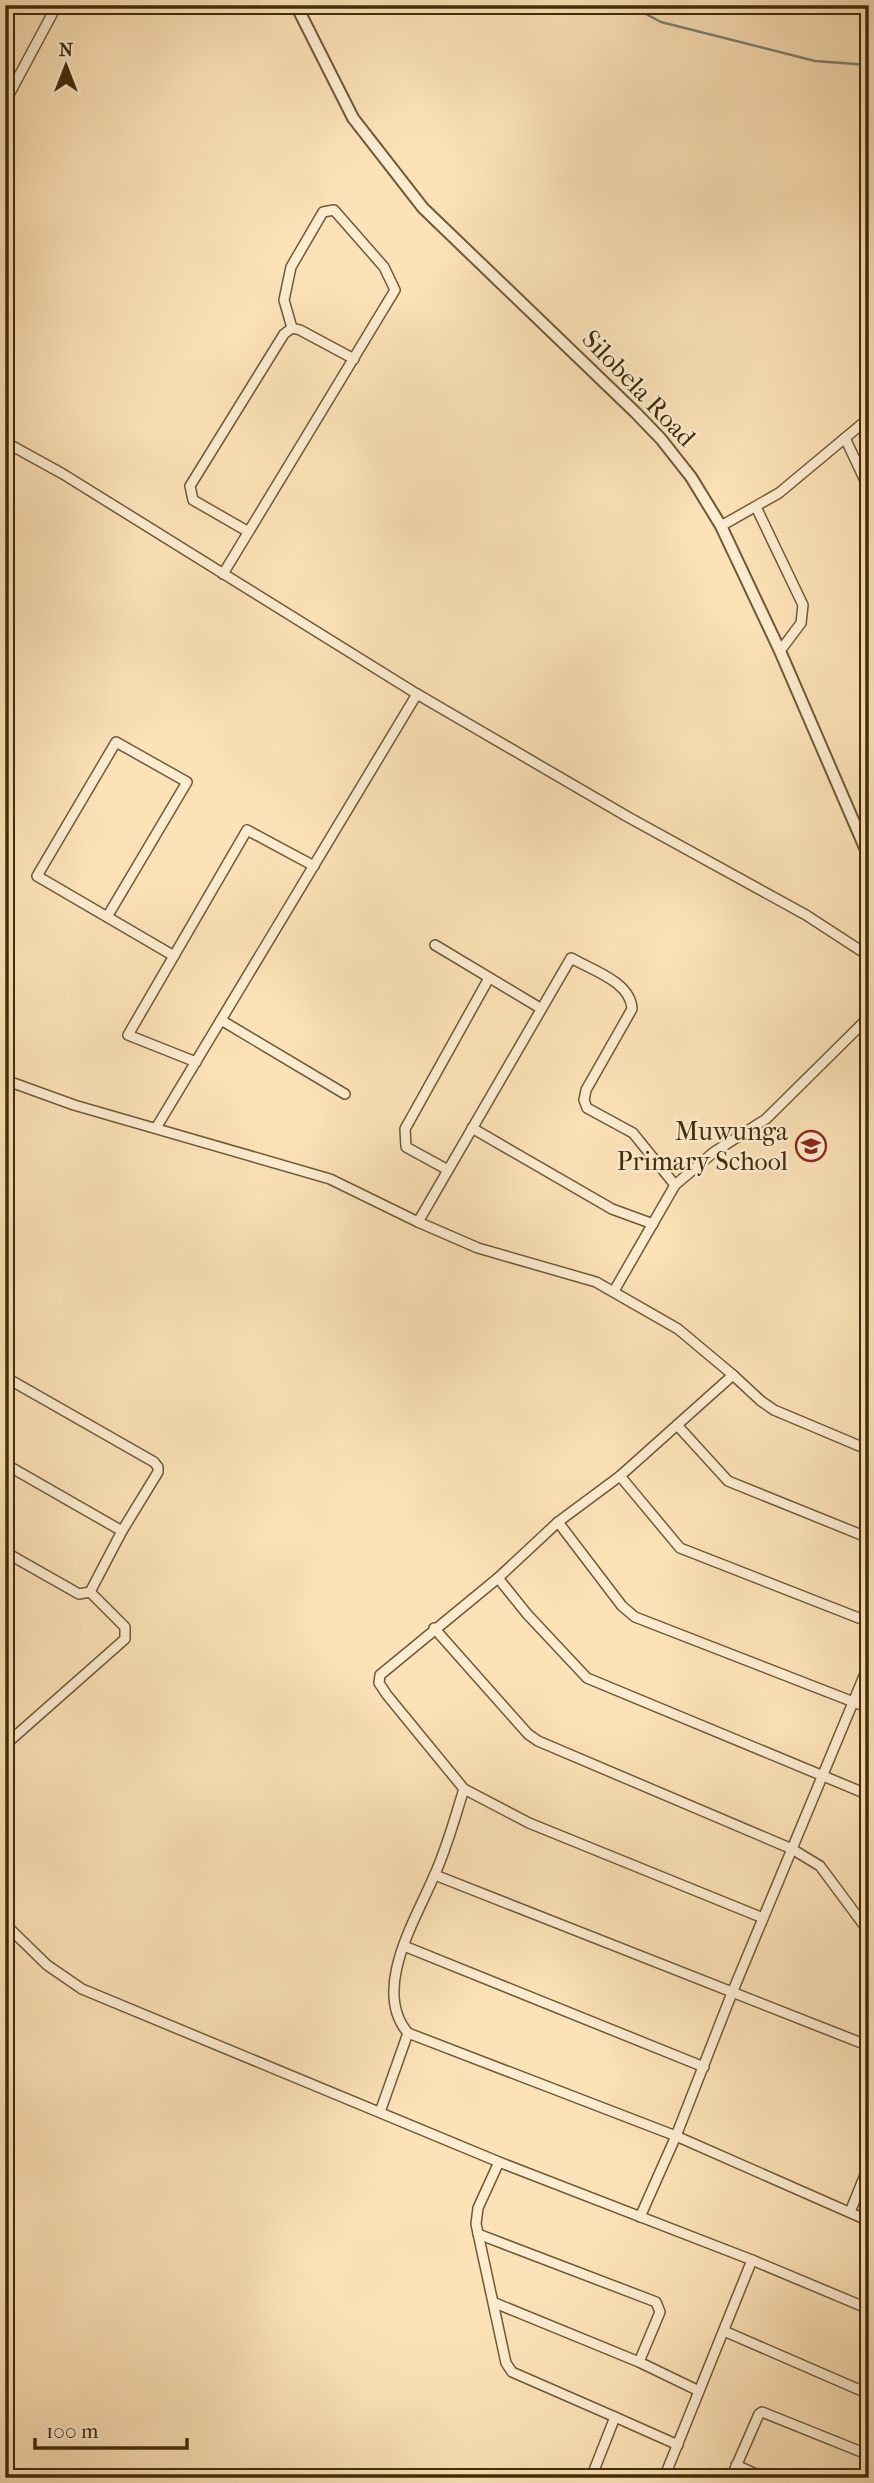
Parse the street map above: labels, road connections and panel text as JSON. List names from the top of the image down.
{
  "streets": {
    "street": ["Silobela Road"]
  },
  "places": {
    "school or university": ["Muwunga Primary School"]
  },
  "scale_bar": "100 m",
  "north": "top"
}
